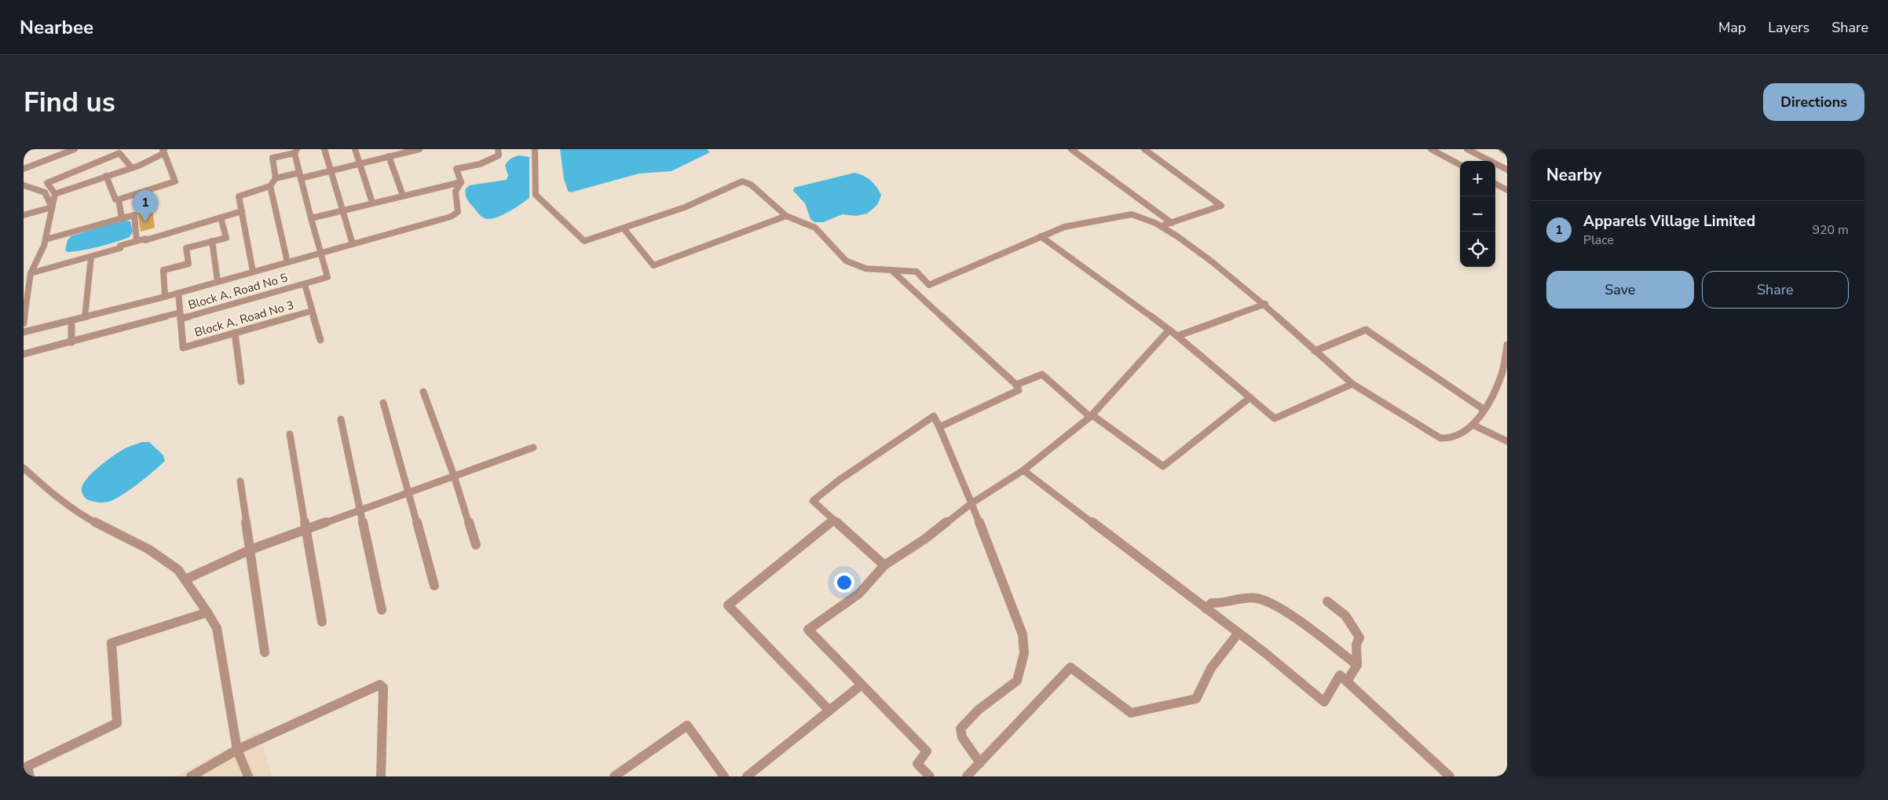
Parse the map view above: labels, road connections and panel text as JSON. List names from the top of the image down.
{
  "streets": {
    "street": ["Block A, Road No 5", "Block A, Road No 3"]
  },
  "crossings": [
    ["Block A, Road No 5", "Block A, Road No 3"]
  ],
  "page": {
    "header": "Nearbee",
    "nav": ["Map", "Layers", "Share"],
    "buttons": [
      "Directions",
      ["Save", "Share"]
    ],
    "title": "Find us",
    "heading": "Nearby",
    "map_buttons": ["+", "−"],
    "pins": "1",
    "list": [
      {
        "mark": "1",
        "name": "Apparels Village Limited",
        "note": "Place",
        "value": "920 m"
      }
    ]
  }
}
